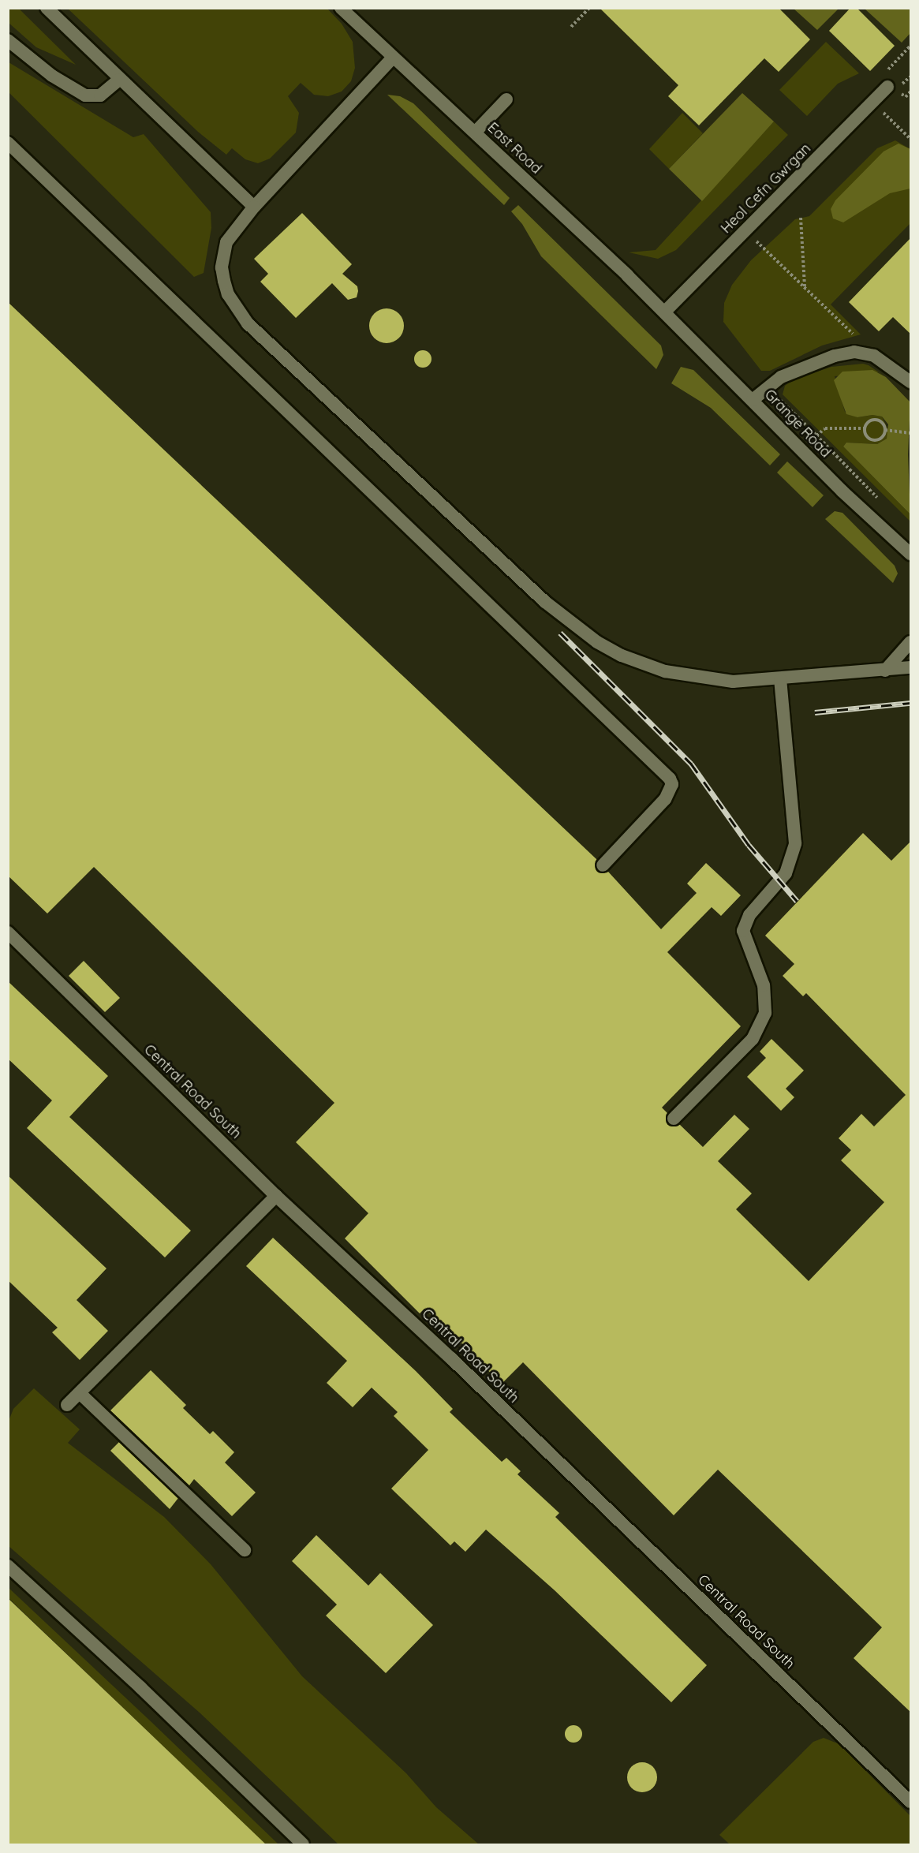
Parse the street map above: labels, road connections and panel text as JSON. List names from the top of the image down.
{
  "streets": {
    "lane": [
      "East Road",
      "Heol Cefn Gwrgan",
      "Grange Road",
      "Central Road South"
    ]
  },
  "crossings": [
    ["East Road", "Heol Cefn Gwrgan"],
    ["East Road", "Grange Road"],
    ["Heol Cefn Gwrgan", "Grange Road"]
  ]
}
